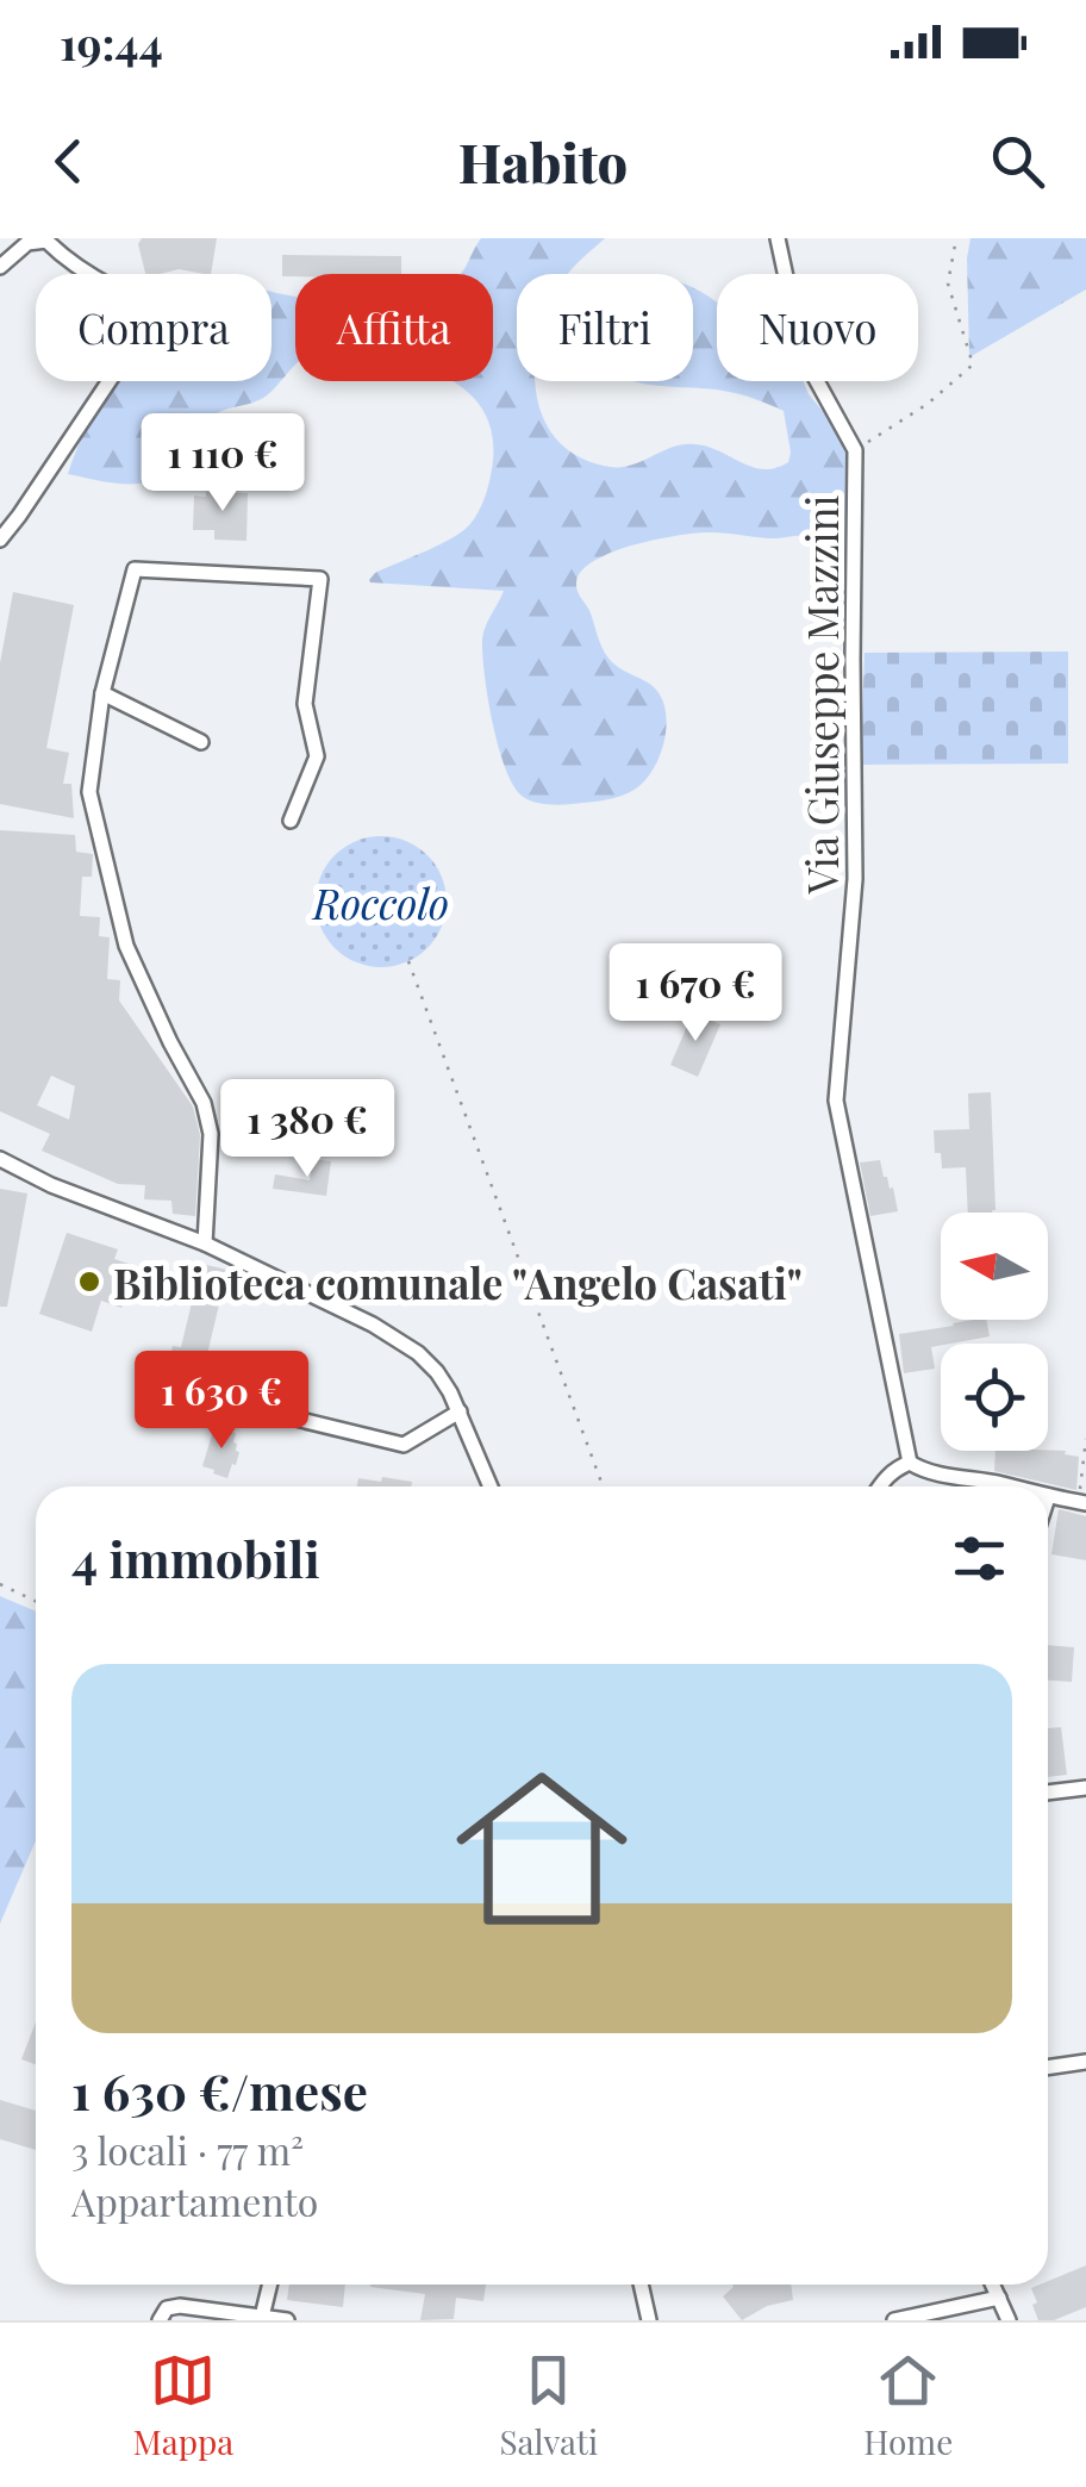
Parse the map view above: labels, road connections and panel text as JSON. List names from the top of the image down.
{
  "streets": {
    "street": ["Via Giuseppe Mazzini"]
  },
  "parks": ["Roccolo"],
  "places": ["Biblioteca comunale \"Angelo Casati\""],
  "north": "left",
  "page": {
    "status": "19:44",
    "header": "Habito",
    "chip": [
      "Compra",
      "Affitta",
      "Filtri",
      "Nuovo"
    ],
    "price": [
      "1 110 €",
      "1 670 €",
      "1 380 €",
      "1 630 €"
    ],
    "heading": "4 immobili",
    "list": [
      {
        "name": "1 630 €/mese",
        "note": "3 locali · 77 m² · Appartamento"
      }
    ],
    "tabs": ["Mappa", "Salvati", "Home"]
  }
}
